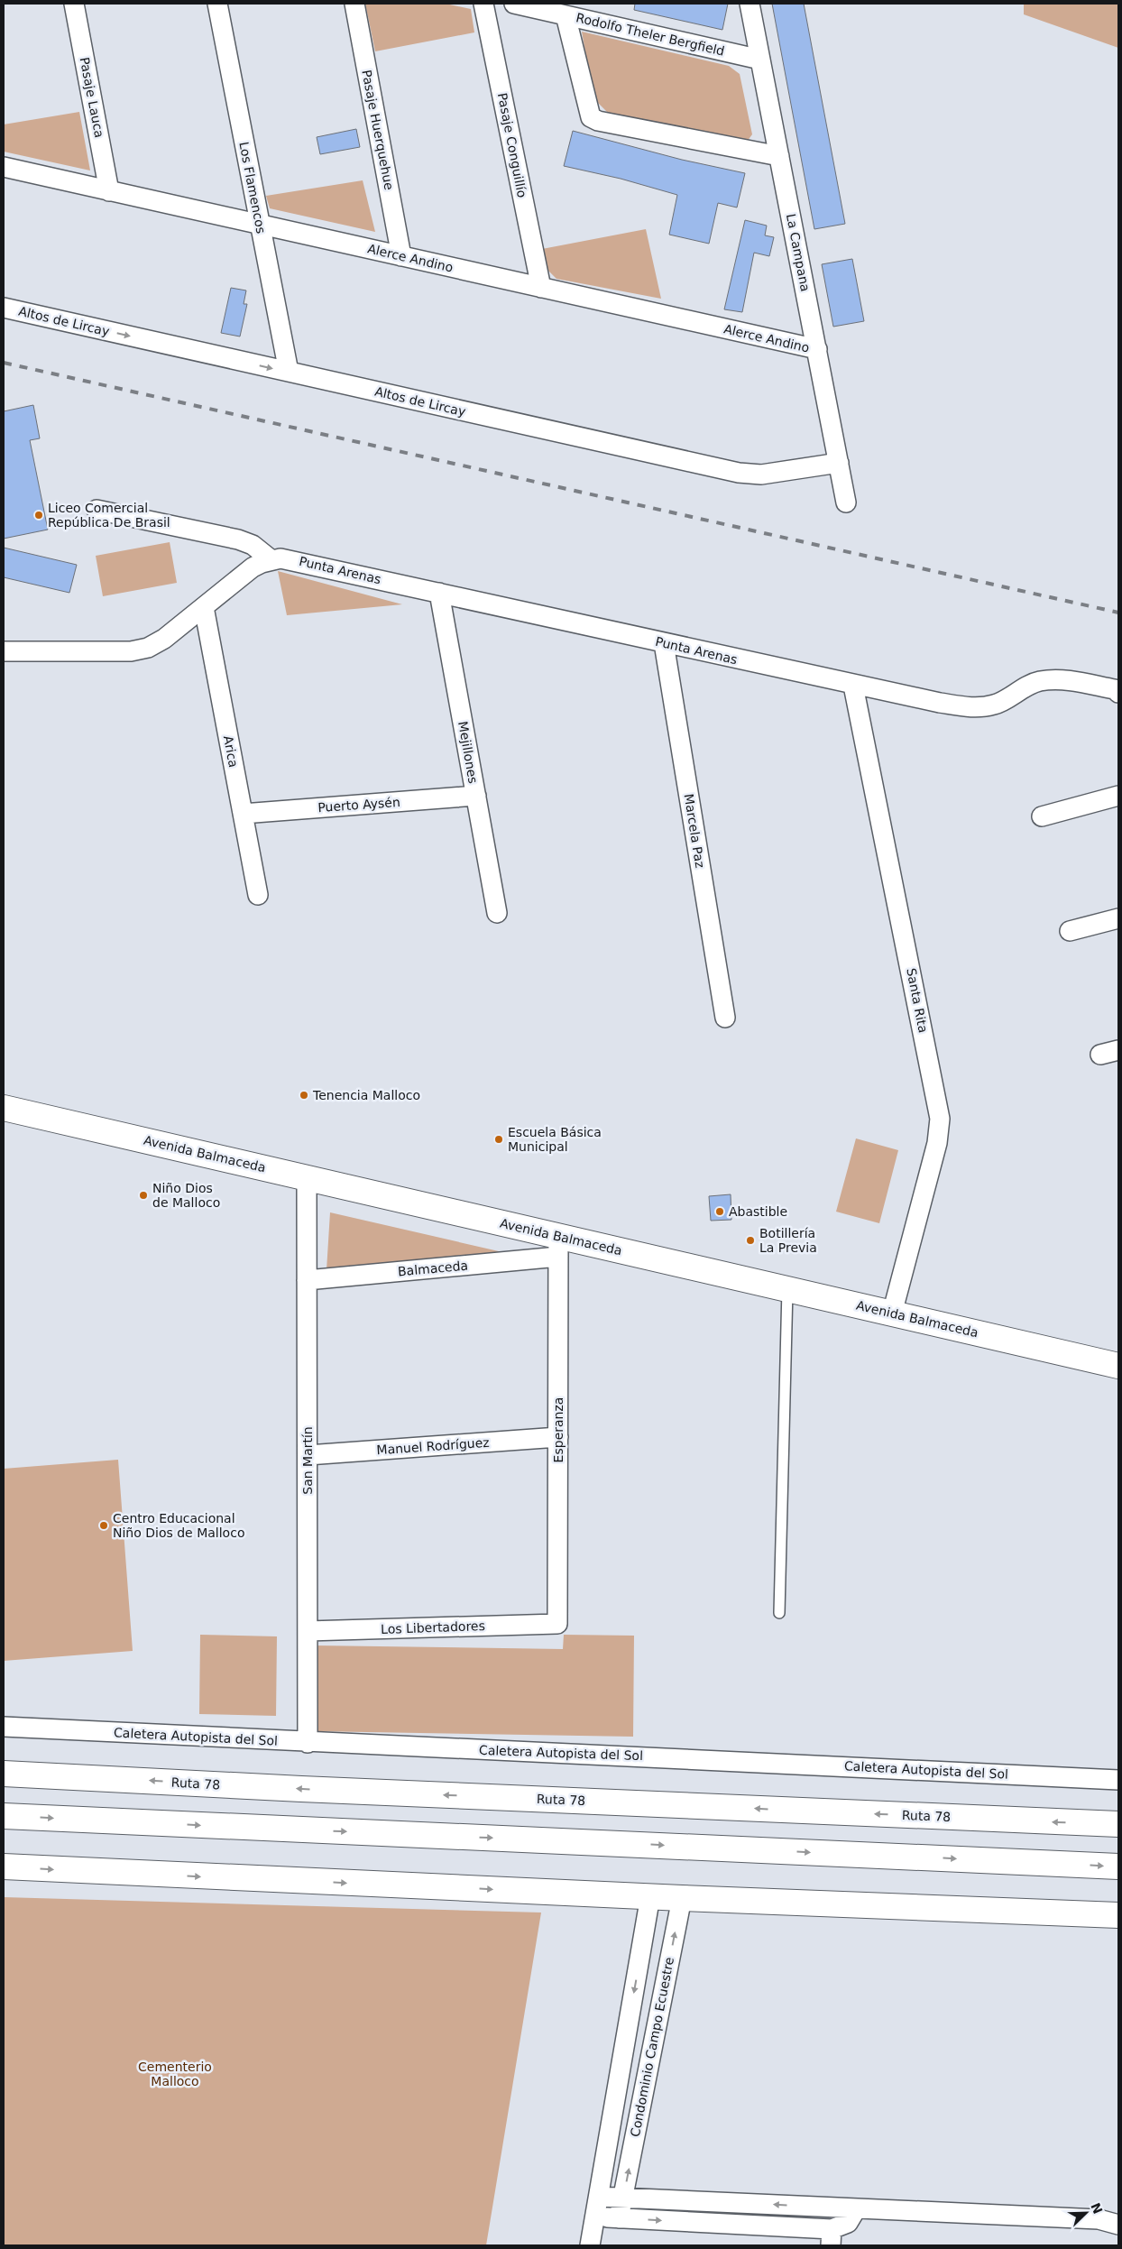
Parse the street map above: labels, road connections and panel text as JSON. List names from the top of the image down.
{
  "streets": {
    "main road": ["Avenida Balmaceda", "Ruta 78"],
    "street": [
      "Rodolfo Theler Bergfield",
      "Pasaje Lauca",
      "Pasaje Huerquehue",
      "Pasaje Conguillío",
      "Los Flamencos",
      "La Campana",
      "Alerce Andino",
      "Altos de Lircay",
      "Punta Arenas",
      "Arica",
      "Mejillones",
      "Puerto Aysén",
      "Marcela Paz",
      "Santa Rita",
      "Balmaceda",
      "Esperanza",
      "Manuel Rodríguez",
      "San Martín",
      "Los Libertadores",
      "Caletera Autopista del Sol",
      "Condominio Campo Ecuestre"
    ]
  },
  "crossings": [
    ["Rodolfo Theler Bergfield", "La Campana"],
    ["Pasaje Lauca", "Alerce Andino"],
    ["Pasaje Huerquehue", "Alerce Andino"],
    ["Pasaje Conguillío", "Alerce Andino"],
    ["Los Flamencos", "Alerce Andino"],
    ["Los Flamencos", "Altos de Lircay"],
    ["La Campana", "Alerce Andino"],
    ["La Campana", "Altos de Lircay"],
    ["Punta Arenas", "Arica"],
    ["Punta Arenas", "Mejillones"],
    ["Punta Arenas", "Marcela Paz"],
    ["Punta Arenas", "Santa Rita"],
    ["Arica", "Puerto Aysén"],
    ["Mejillones", "Puerto Aysén"],
    ["Santa Rita", "Avenida Balmaceda"],
    ["Avenida Balmaceda", "Balmaceda"],
    ["Avenida Balmaceda", "Esperanza"],
    ["Avenida Balmaceda", "San Martín"],
    ["Balmaceda", "Esperanza"],
    ["Balmaceda", "San Martín"],
    ["Esperanza", "Manuel Rodríguez"],
    ["Esperanza", "Los Libertadores"],
    ["Manuel Rodríguez", "San Martín"],
    ["San Martín", "Los Libertadores"],
    ["San Martín", "Caletera Autopista del Sol"]
  ],
  "parks": ["Cementerio Malloco"],
  "places": [
    "Liceo Comercial República De Brasil",
    "Tenencia Malloco",
    "Escuela Básica Municipal",
    "Niño Dios de Malloco",
    "Abastible",
    "Botillería La Previa",
    "Centro Educacional Niño Dios de Malloco"
  ],
  "north": "top right"
}
